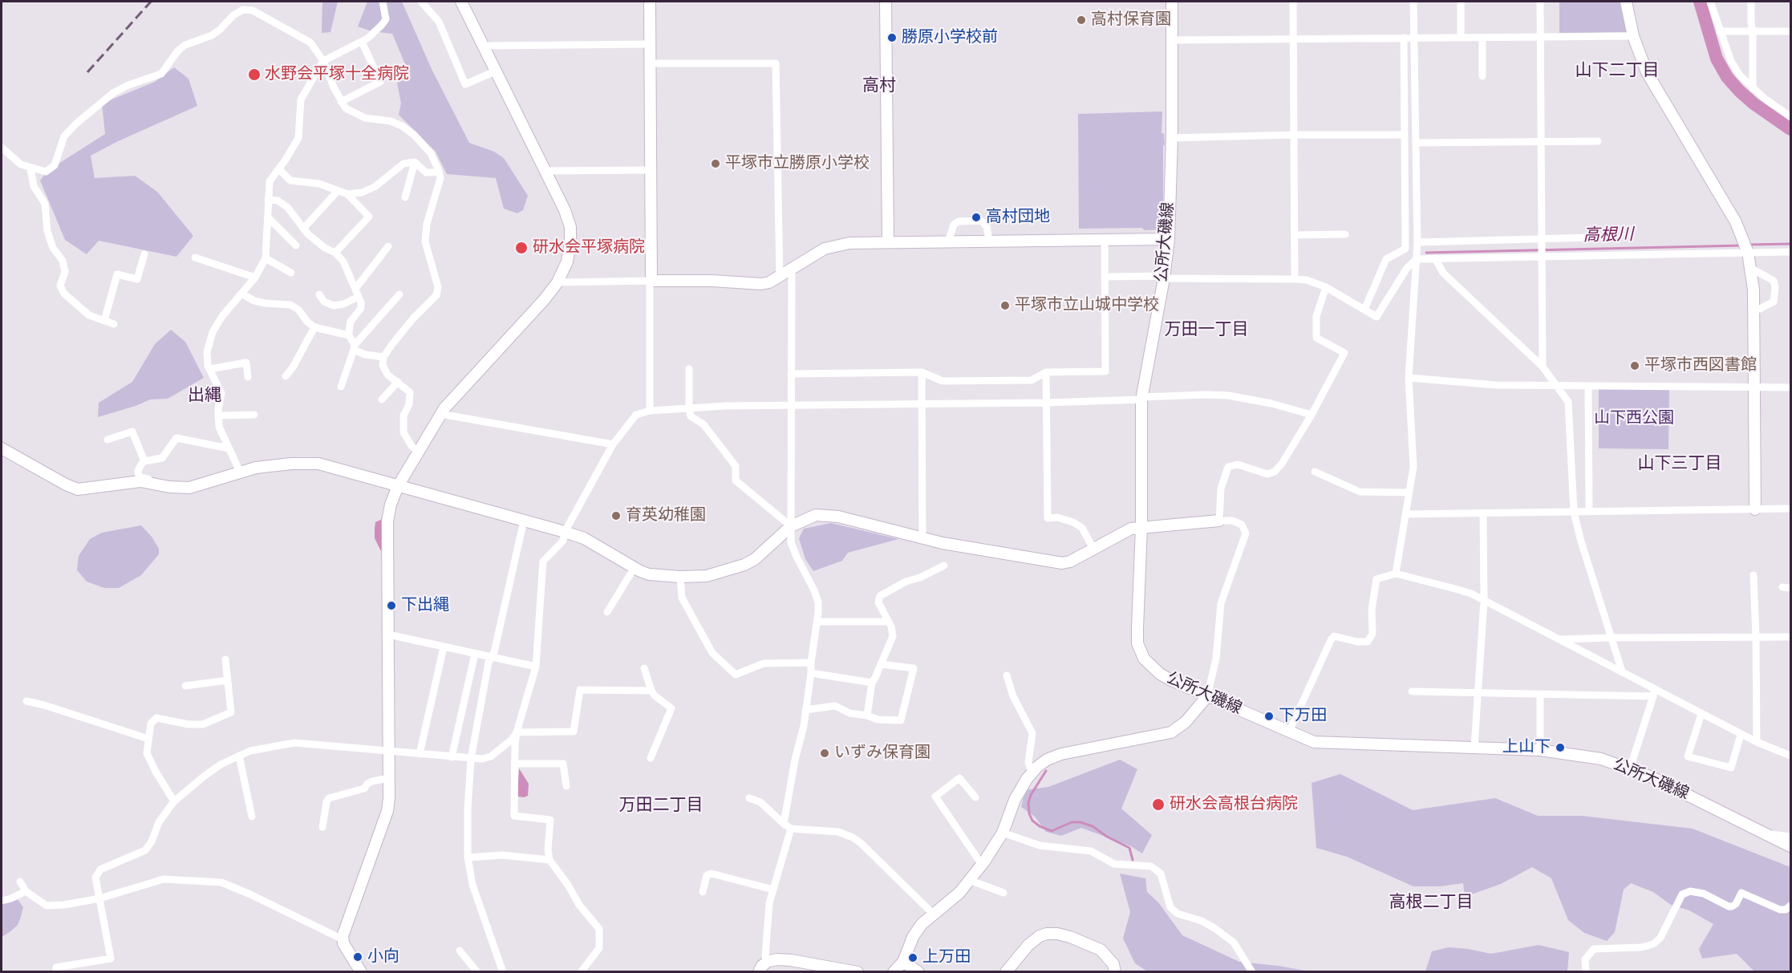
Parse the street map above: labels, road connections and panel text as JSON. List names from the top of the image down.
{
  "streets": {
    "street": ["公所大磯線"]
  },
  "districts": [
    "山下二丁目",
    "高村",
    "万田一丁目",
    "出縄",
    "山下三丁目",
    "万田二丁目",
    "高根二丁目"
  ],
  "water": ["高根川"],
  "parks": ["山下西公園"],
  "places": [
    "高村保育園",
    "勝原小学校前",
    "水野会平塚十全病院",
    "平塚市立勝原小学校",
    "高村団地",
    "研水会平塚病院",
    "平塚市立山城中学校",
    "平塚市西図書館",
    "育英幼稚園",
    "下出縄",
    "下万田",
    "上山下",
    "いずみ保育園",
    "研水会高根台病院",
    "小向",
    "上万田"
  ]
}
